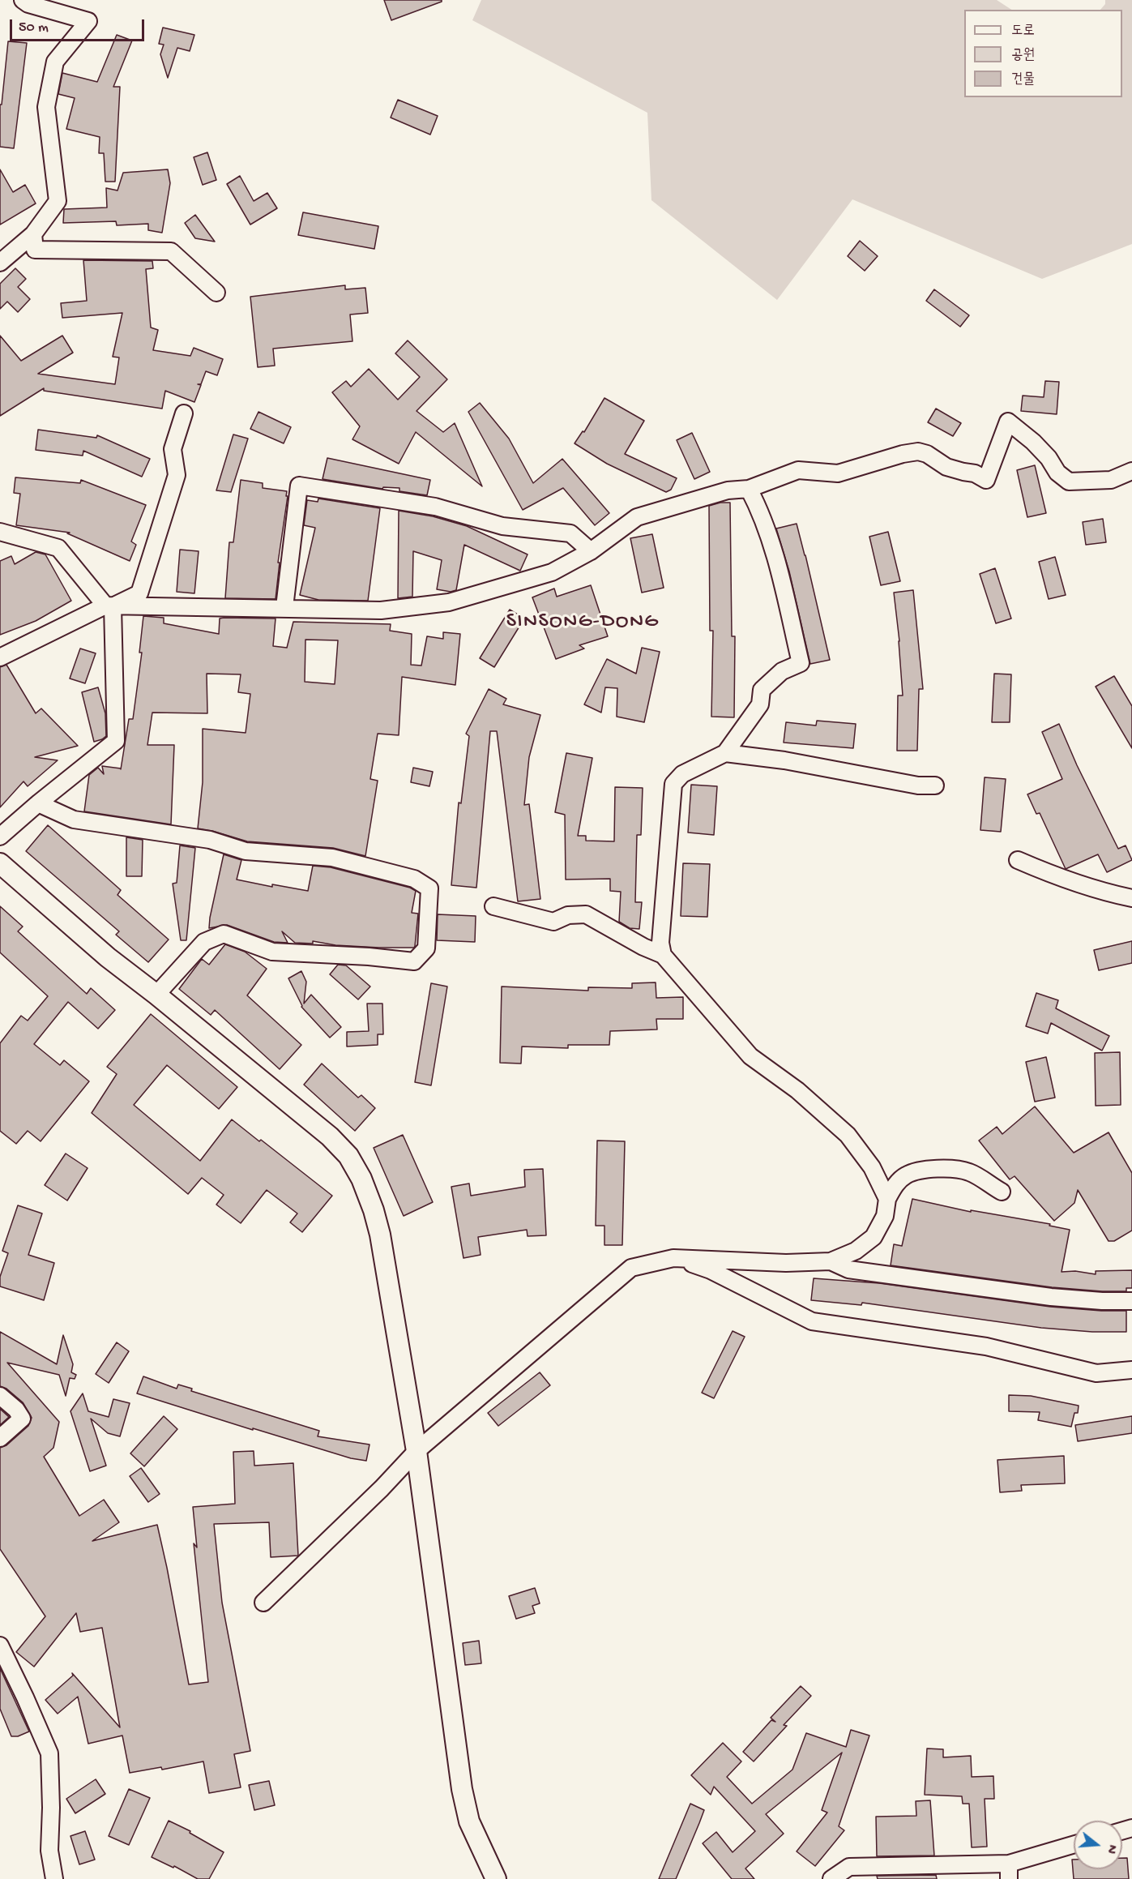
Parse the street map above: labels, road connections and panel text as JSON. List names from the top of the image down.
{
  "districts": ["SINSONG-DONG"],
  "legend": ["도로", "공원", "건물"],
  "scale_bar": "50 m",
  "north": "right"
}
